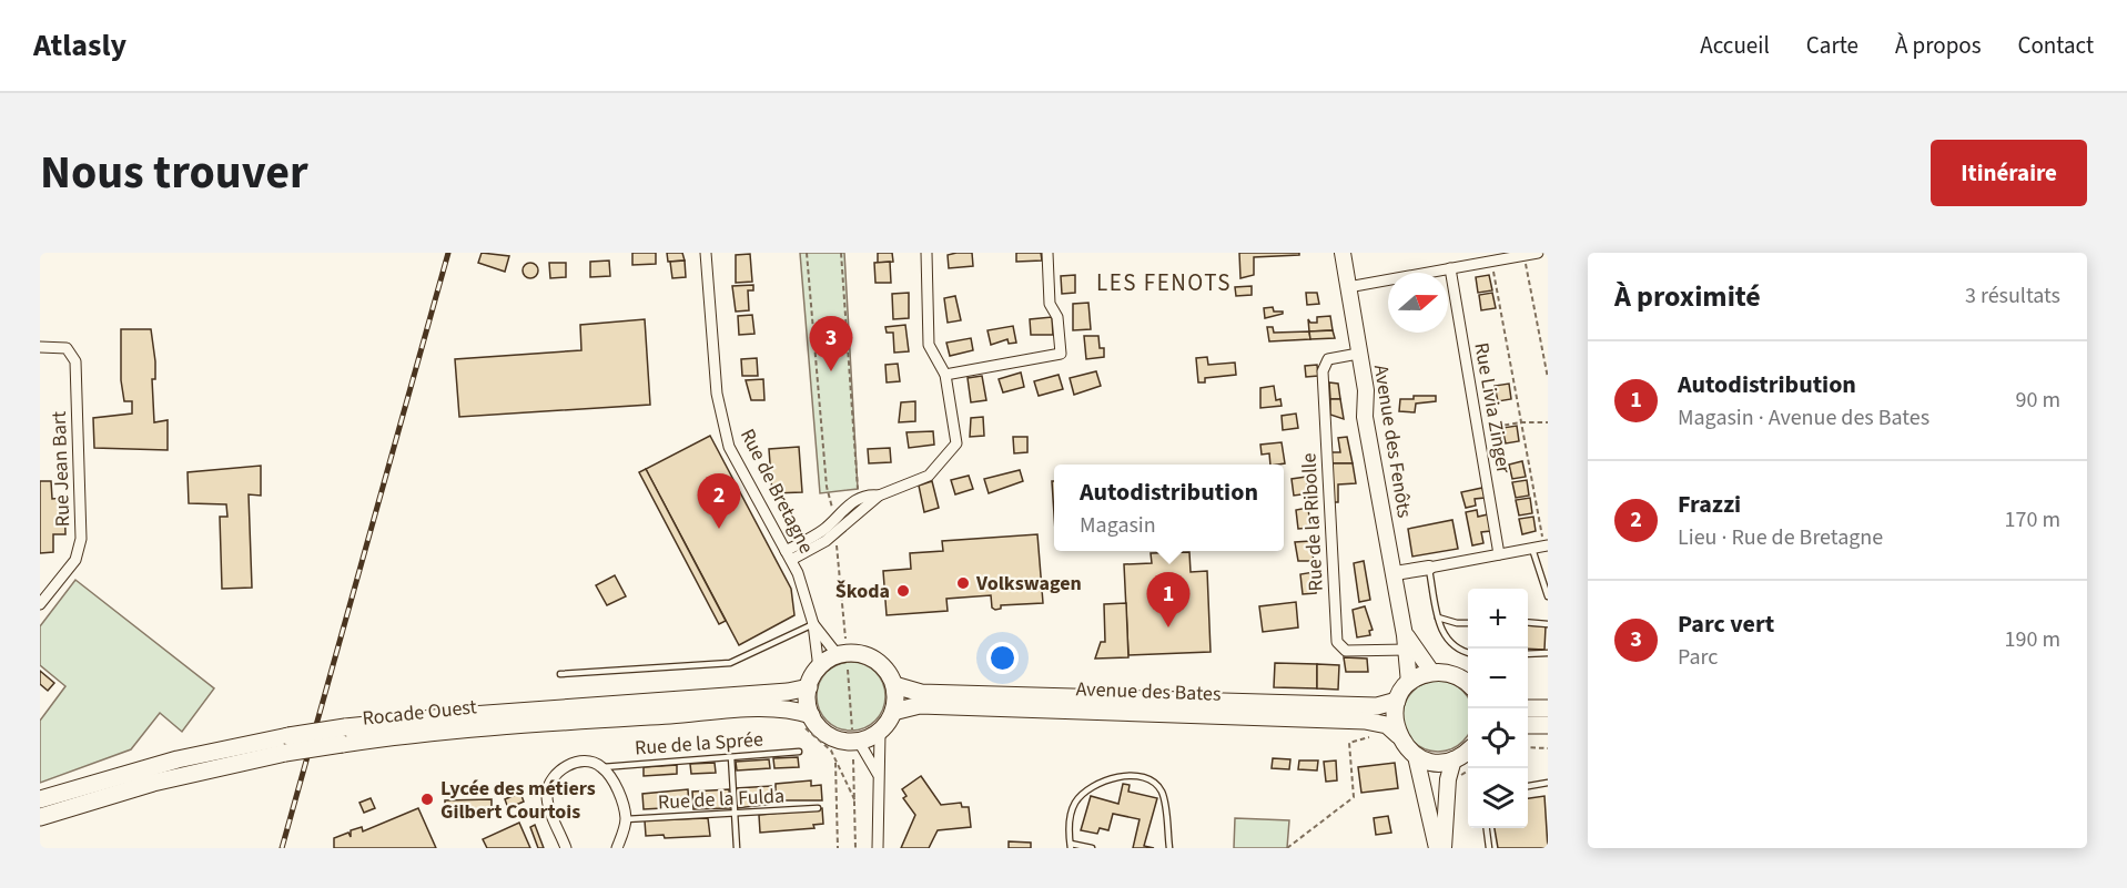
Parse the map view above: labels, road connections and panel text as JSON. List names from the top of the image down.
{
  "streets": {
    "main road": ["Avenue des Fenôts", "Avenue des Bates", "Rocade Ouest"],
    "street": [
      "Rue Livia Zinger",
      "Rue Jean Bart",
      "Rue de Bretagne",
      "Rue de la Ribolle"
    ],
    "lane": ["Rue de la Sprée", "Rue de la Fulda"]
  },
  "crossings": [
    ["Avenue des Fenôts", "Rue de la Ribolle"]
  ],
  "districts": ["LES FENOTS"],
  "places": ["Volkswagen", "Škoda", "Lycée des métiers Gilbert Courtois"],
  "north": "right",
  "page": {
    "header": "Atlasly",
    "nav": [
      "Accueil",
      "Carte",
      "À propos",
      "Contact"
    ],
    "title": "Nous trouver",
    "buttons": "Itinéraire",
    "heading": ["À proximité", "3 résultats"],
    "pins": ["3", "2", "1"],
    "list": [
      {
        "mark": "1",
        "name": "Autodistribution",
        "note": "Magasin · Avenue des Bates",
        "value": "90 m"
      },
      {
        "mark": "2",
        "name": "Frazzi",
        "note": "Lieu · Rue de Bretagne",
        "value": "170 m"
      },
      {
        "mark": "3",
        "name": "Parc vert",
        "note": "Parc",
        "value": "190 m"
      }
    ],
    "popup": ["Autodistribution", "Magasin"],
    "map_buttons": ["+", "−"]
  }
}
